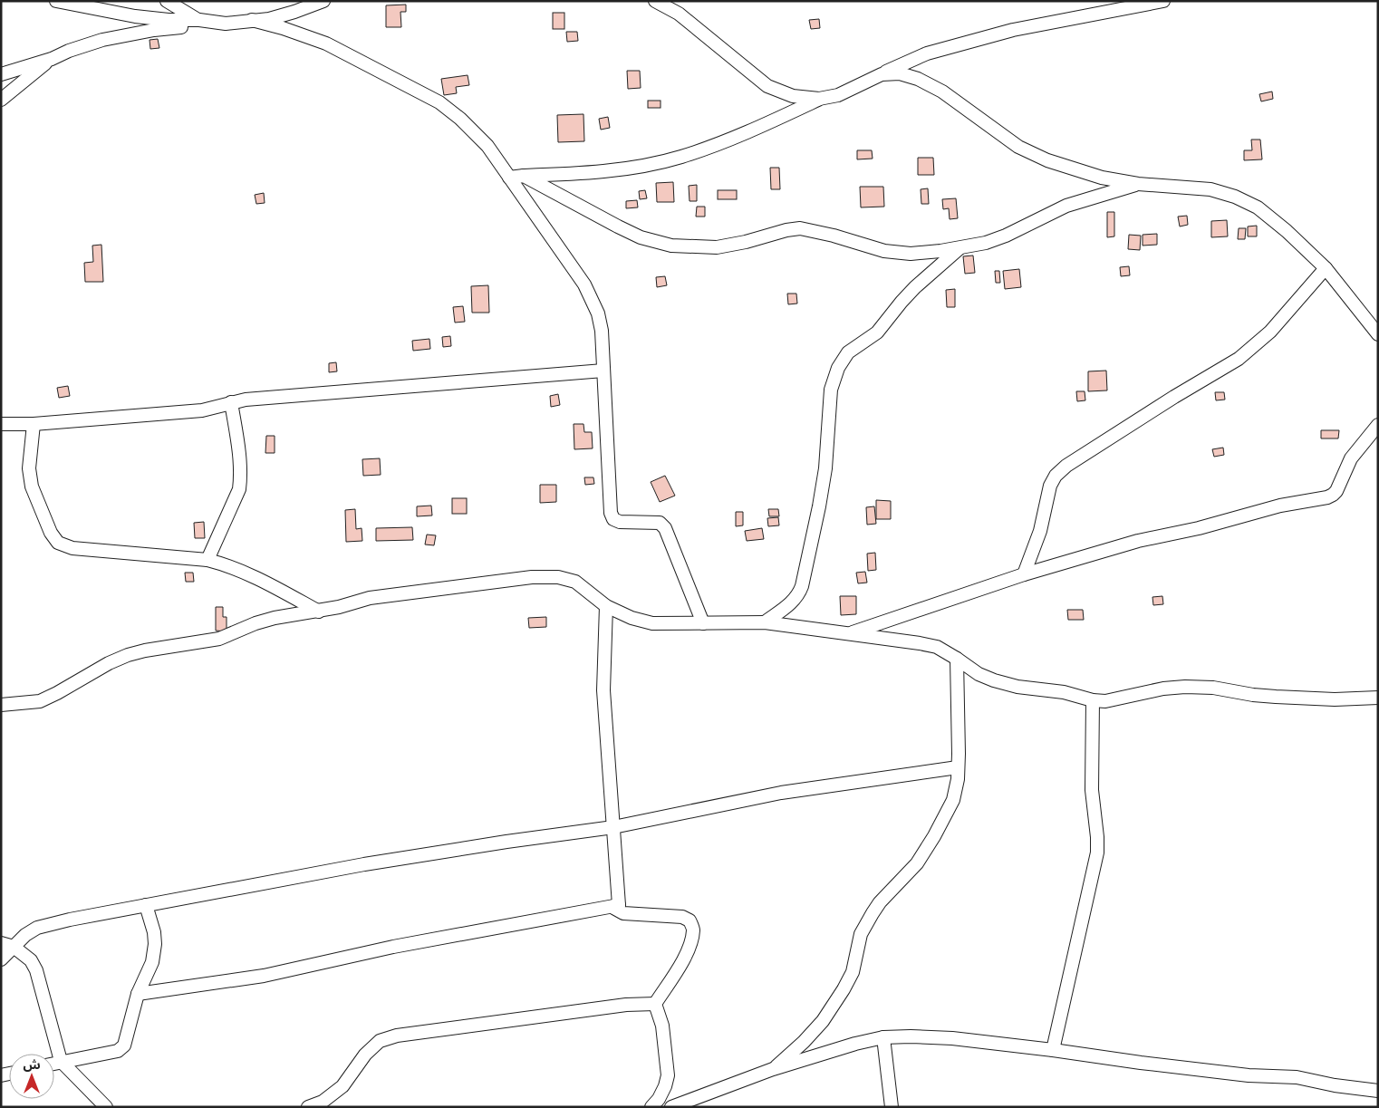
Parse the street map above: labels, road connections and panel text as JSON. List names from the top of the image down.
{
  "north": "top"
}
